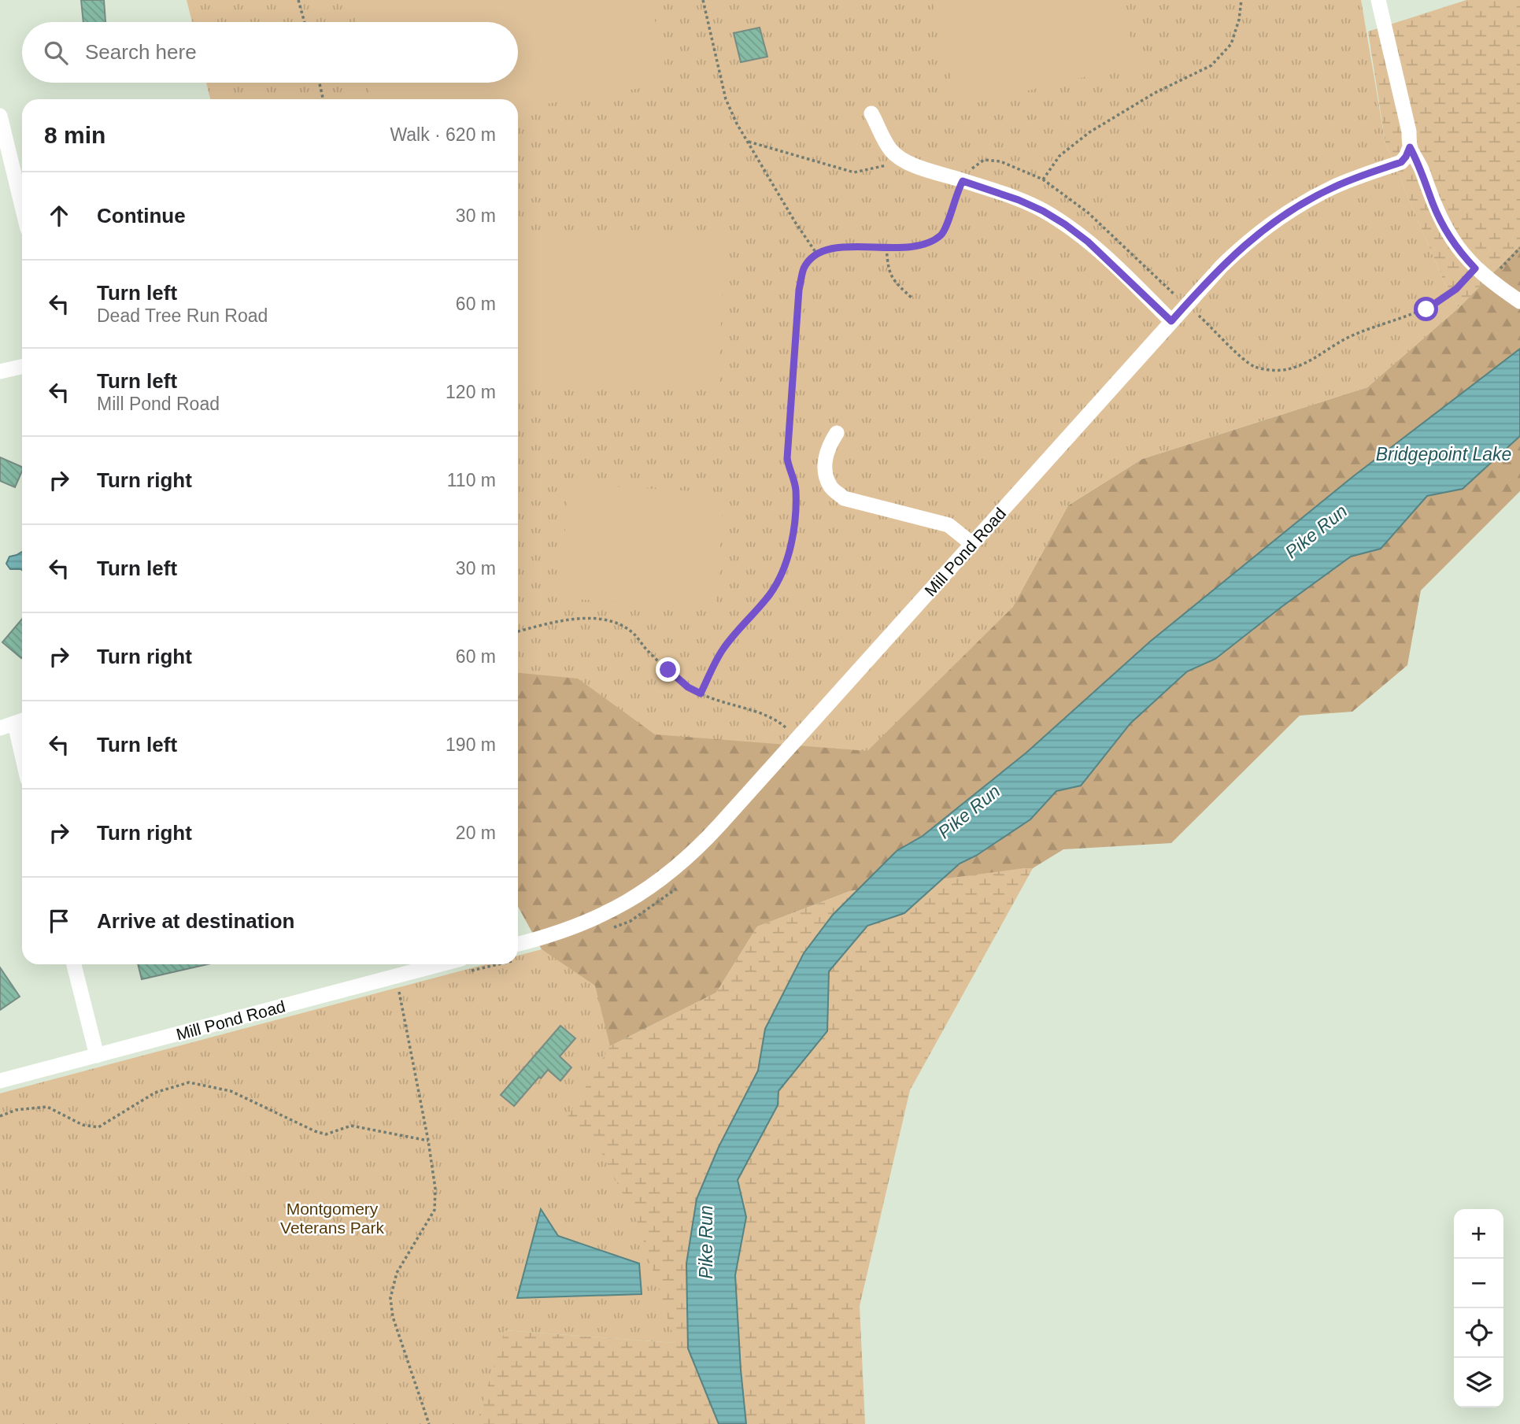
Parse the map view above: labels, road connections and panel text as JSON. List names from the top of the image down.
{
  "streets": {
    "street": ["Mill Pond Road"]
  },
  "water": ["Bridgepoint Lake", "Pike Run"],
  "parks": ["Montgomery Veterans Park"],
  "page": {
    "search": "Search here",
    "heading": ["8 min", "Walk · 620 m"],
    "list": [
      ["Continue", "30 m"],
      ["Turn left", "Dead Tree Run Road", "60 m"],
      ["Turn left", "Mill Pond Road", "120 m"],
      ["Turn right", "110 m"],
      ["Turn left", "30 m"],
      ["Turn right", "60 m"],
      ["Turn left", "190 m"],
      ["Turn right", "20 m"],
      "Arrive at destination"
    ],
    "map_buttons": ["+", "−"]
  }
}
